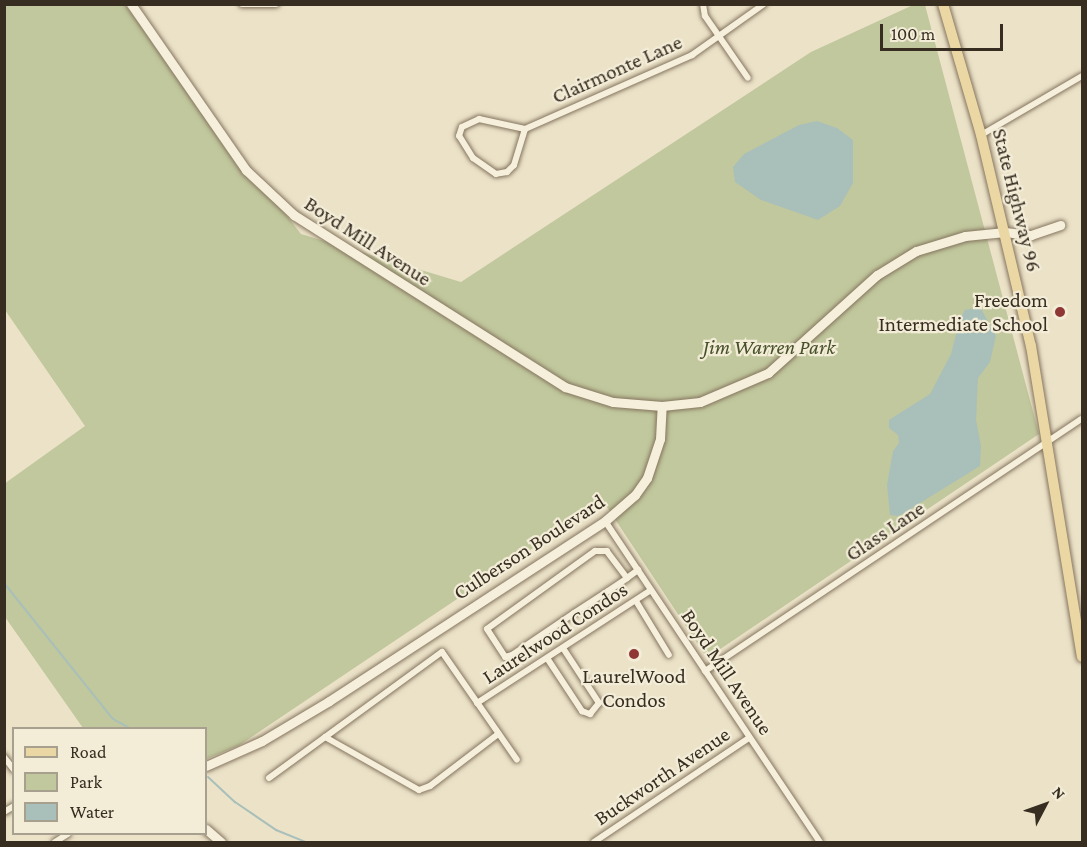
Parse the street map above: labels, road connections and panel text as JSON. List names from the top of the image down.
{
  "streets": {
    "main road": ["State Highway 96"],
    "street": [
      "Clairmonte Lane",
      "Boyd Mill Avenue",
      "Glass Lane",
      "Culberson Boulevard",
      "Laurelwood Condos",
      "Buckworth Avenue"
    ]
  },
  "crossings": [
    ["State Highway 96", "Glass Lane"],
    ["Boyd Mill Avenue", "Glass Lane"],
    ["Boyd Mill Avenue", "Culberson Boulevard"],
    ["Boyd Mill Avenue", "Laurelwood Condos"],
    ["Boyd Mill Avenue", "Buckworth Avenue"]
  ],
  "parks": ["Jim Warren Park"],
  "places": ["Freedom Intermediate School", "LaurelWood Condos"],
  "legend": ["Road", "Park", "Water"],
  "scale_bar": "100 m",
  "north": "top right"
}
